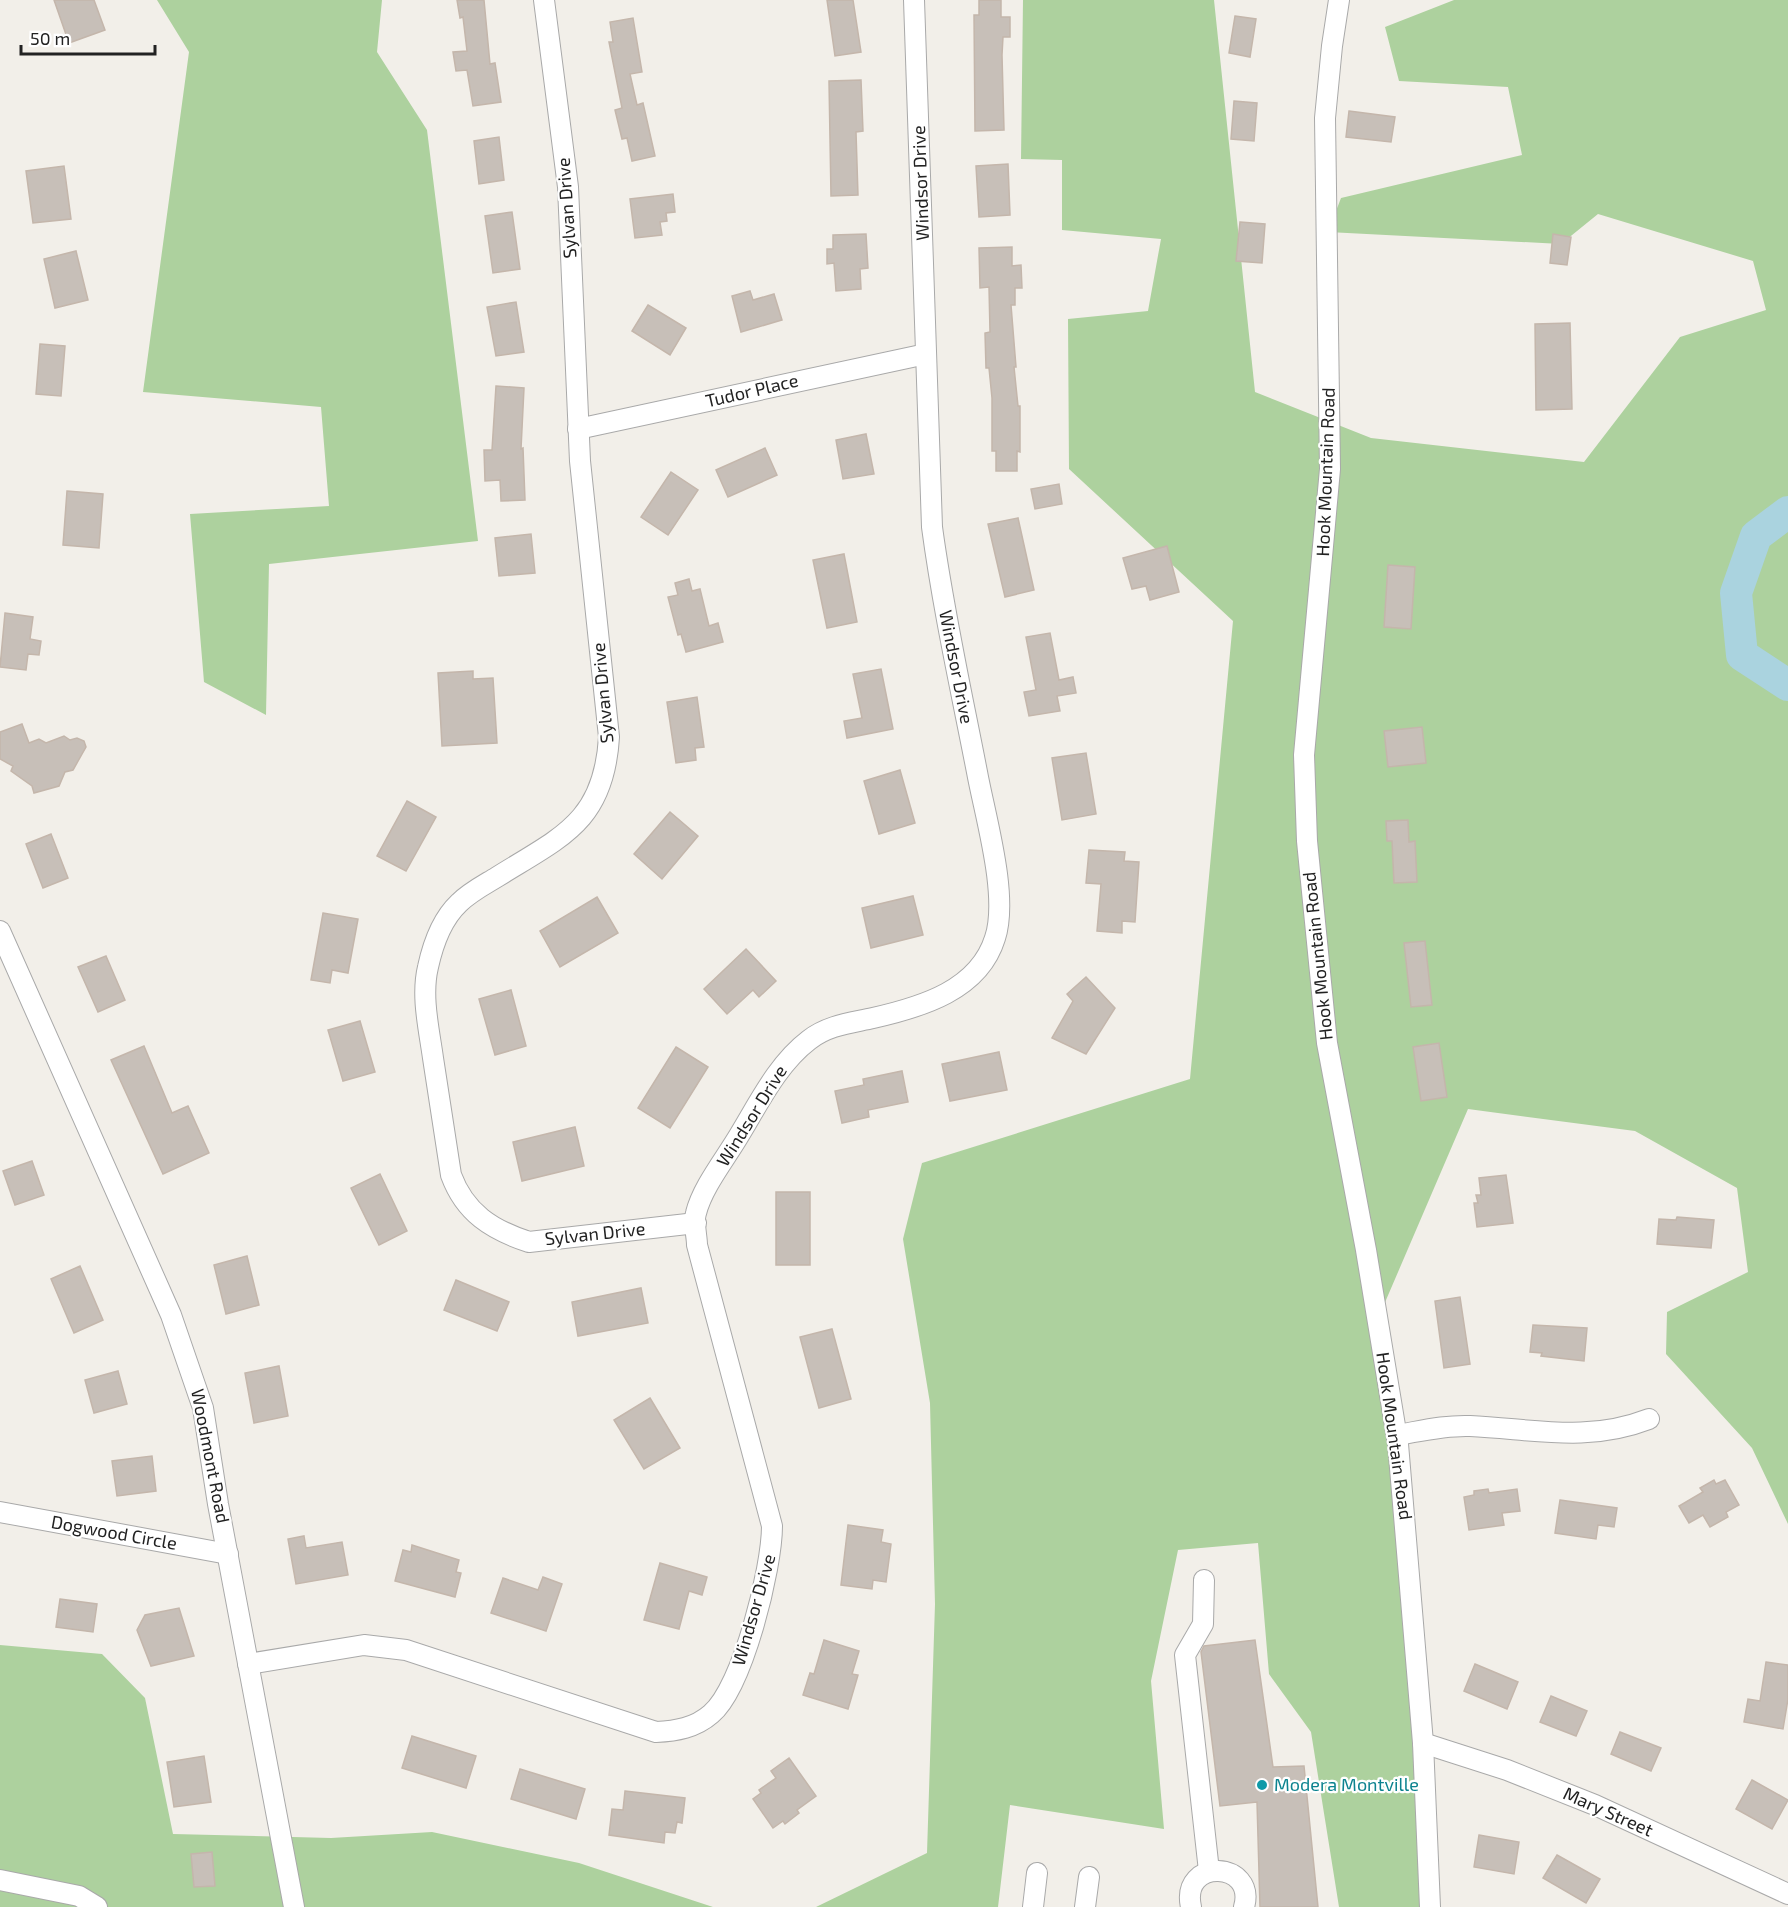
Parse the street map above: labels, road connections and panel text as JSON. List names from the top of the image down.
{
  "streets": {
    "street": [
      "Windsor Drive",
      "Sylvan Drive",
      "Tudor Place",
      "Hook Mountain Road",
      "Woodmont Road",
      "Dogwood Circle",
      "Mary Street"
    ]
  },
  "crossings": [
    ["Windsor Drive", "Sylvan Drive"],
    ["Windsor Drive", "Tudor Place"],
    ["Windsor Drive", "Woodmont Road"],
    ["Sylvan Drive", "Tudor Place"],
    ["Hook Mountain Road", "Mary Street"],
    ["Woodmont Road", "Dogwood Circle"]
  ],
  "places": ["Modera Montville"],
  "scale_bar": "50 m"
}
